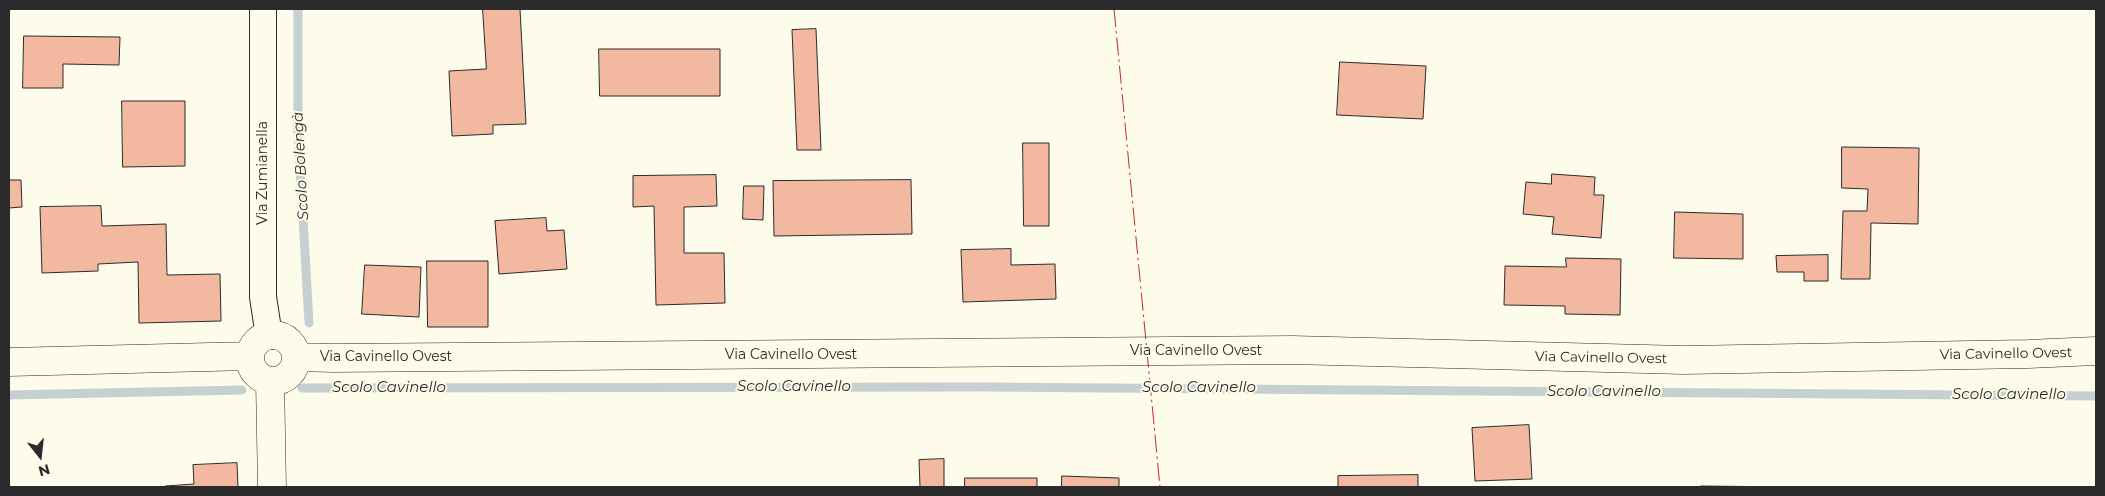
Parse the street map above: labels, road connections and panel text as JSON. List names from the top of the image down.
{
  "streets": {
    "street": ["Via Zumianella", "Via Cavinello Ovest"]
  },
  "crossings": [
    ["Via Zumianella", "Via Cavinello Ovest"]
  ],
  "water": ["Scolo Bolengà", "Scolo Cavinello"],
  "north": "bottom"
}
